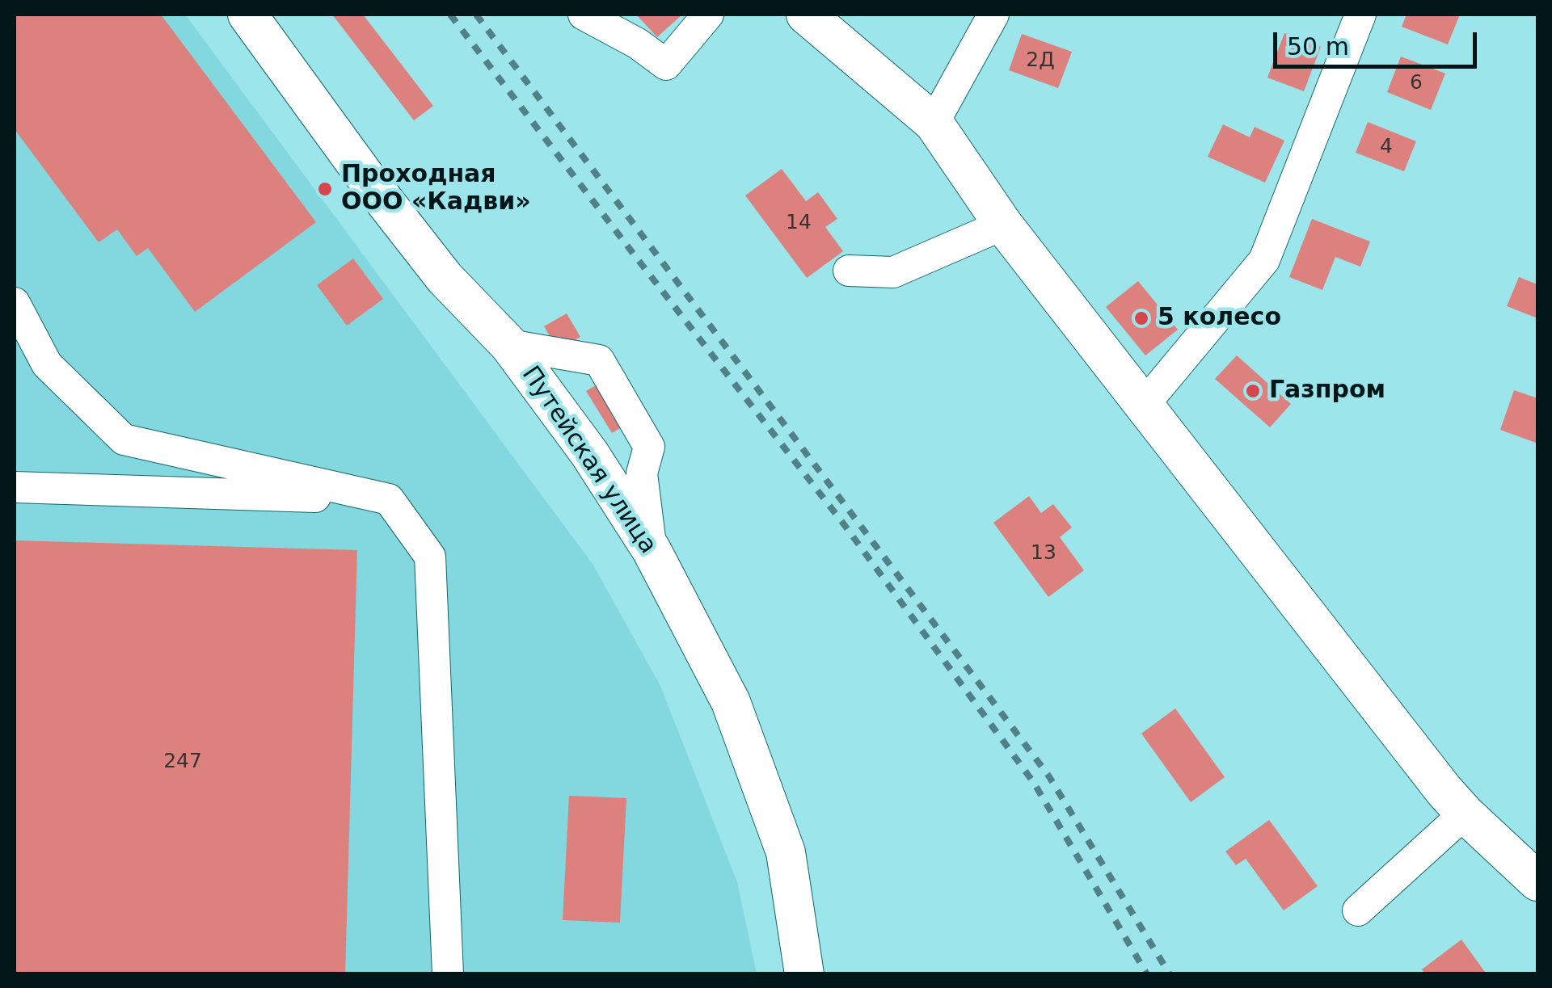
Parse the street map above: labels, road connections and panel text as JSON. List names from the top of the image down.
{
  "streets": {
    "main road": ["Путейская улица"]
  },
  "places": ["Проходная ООО «Кадви»", "5 колесо", "Газпром"],
  "house_numbers": [
    "2Д",
    "6",
    "4",
    "14",
    "13",
    "247"
  ],
  "scale_bar": "50 m"
}
